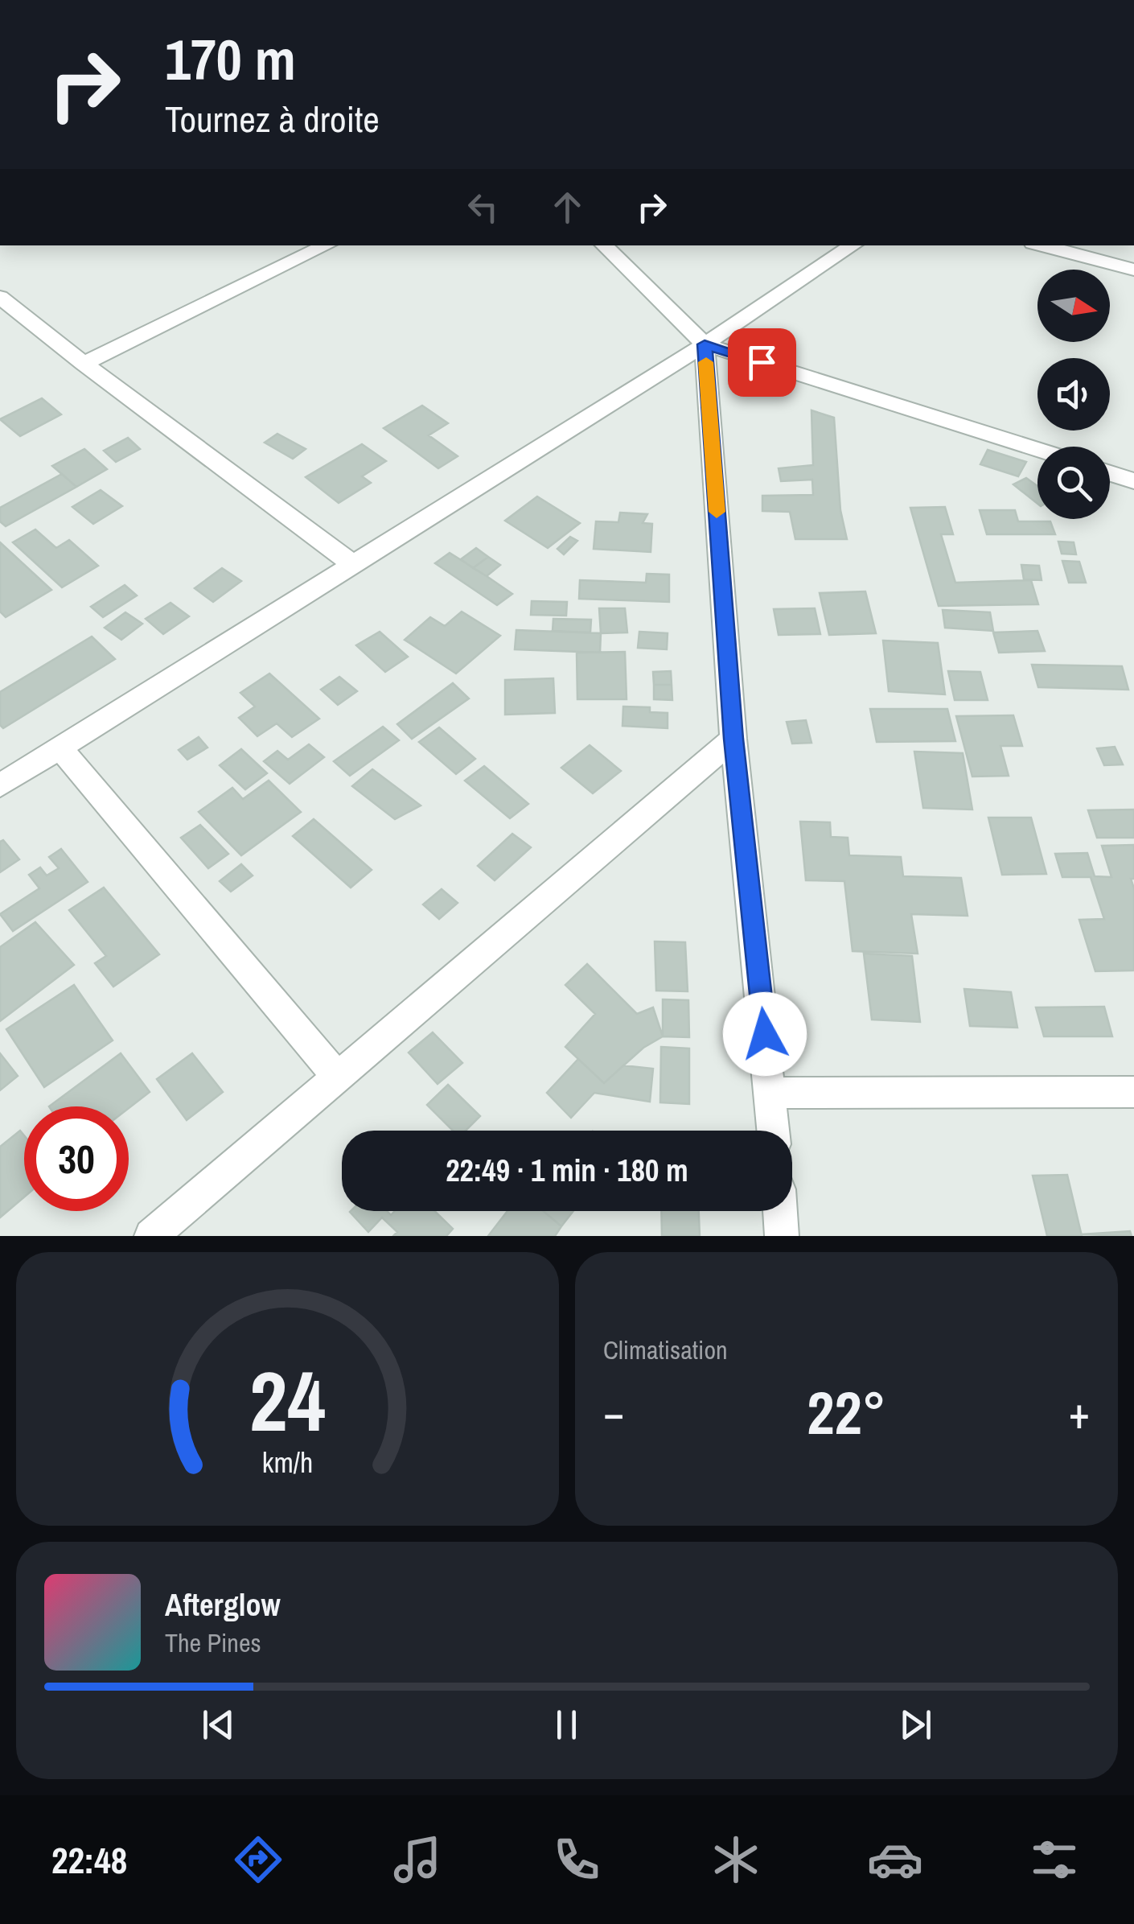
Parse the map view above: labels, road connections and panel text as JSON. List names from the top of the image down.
{
  "north": "right",
  "page": {
    "turn": ["170 m", "Tournez à droite"],
    "limit": "30",
    "trip": "22:49 · 1 min · 180 m",
    "tile": "Climatisation",
    "heat": ["−", "22°", "+"],
    "song": ["Afterglow", "The Pines"],
    "tabs": "22:48",
    "gauge": ["24", "km/h"]
  }
}
